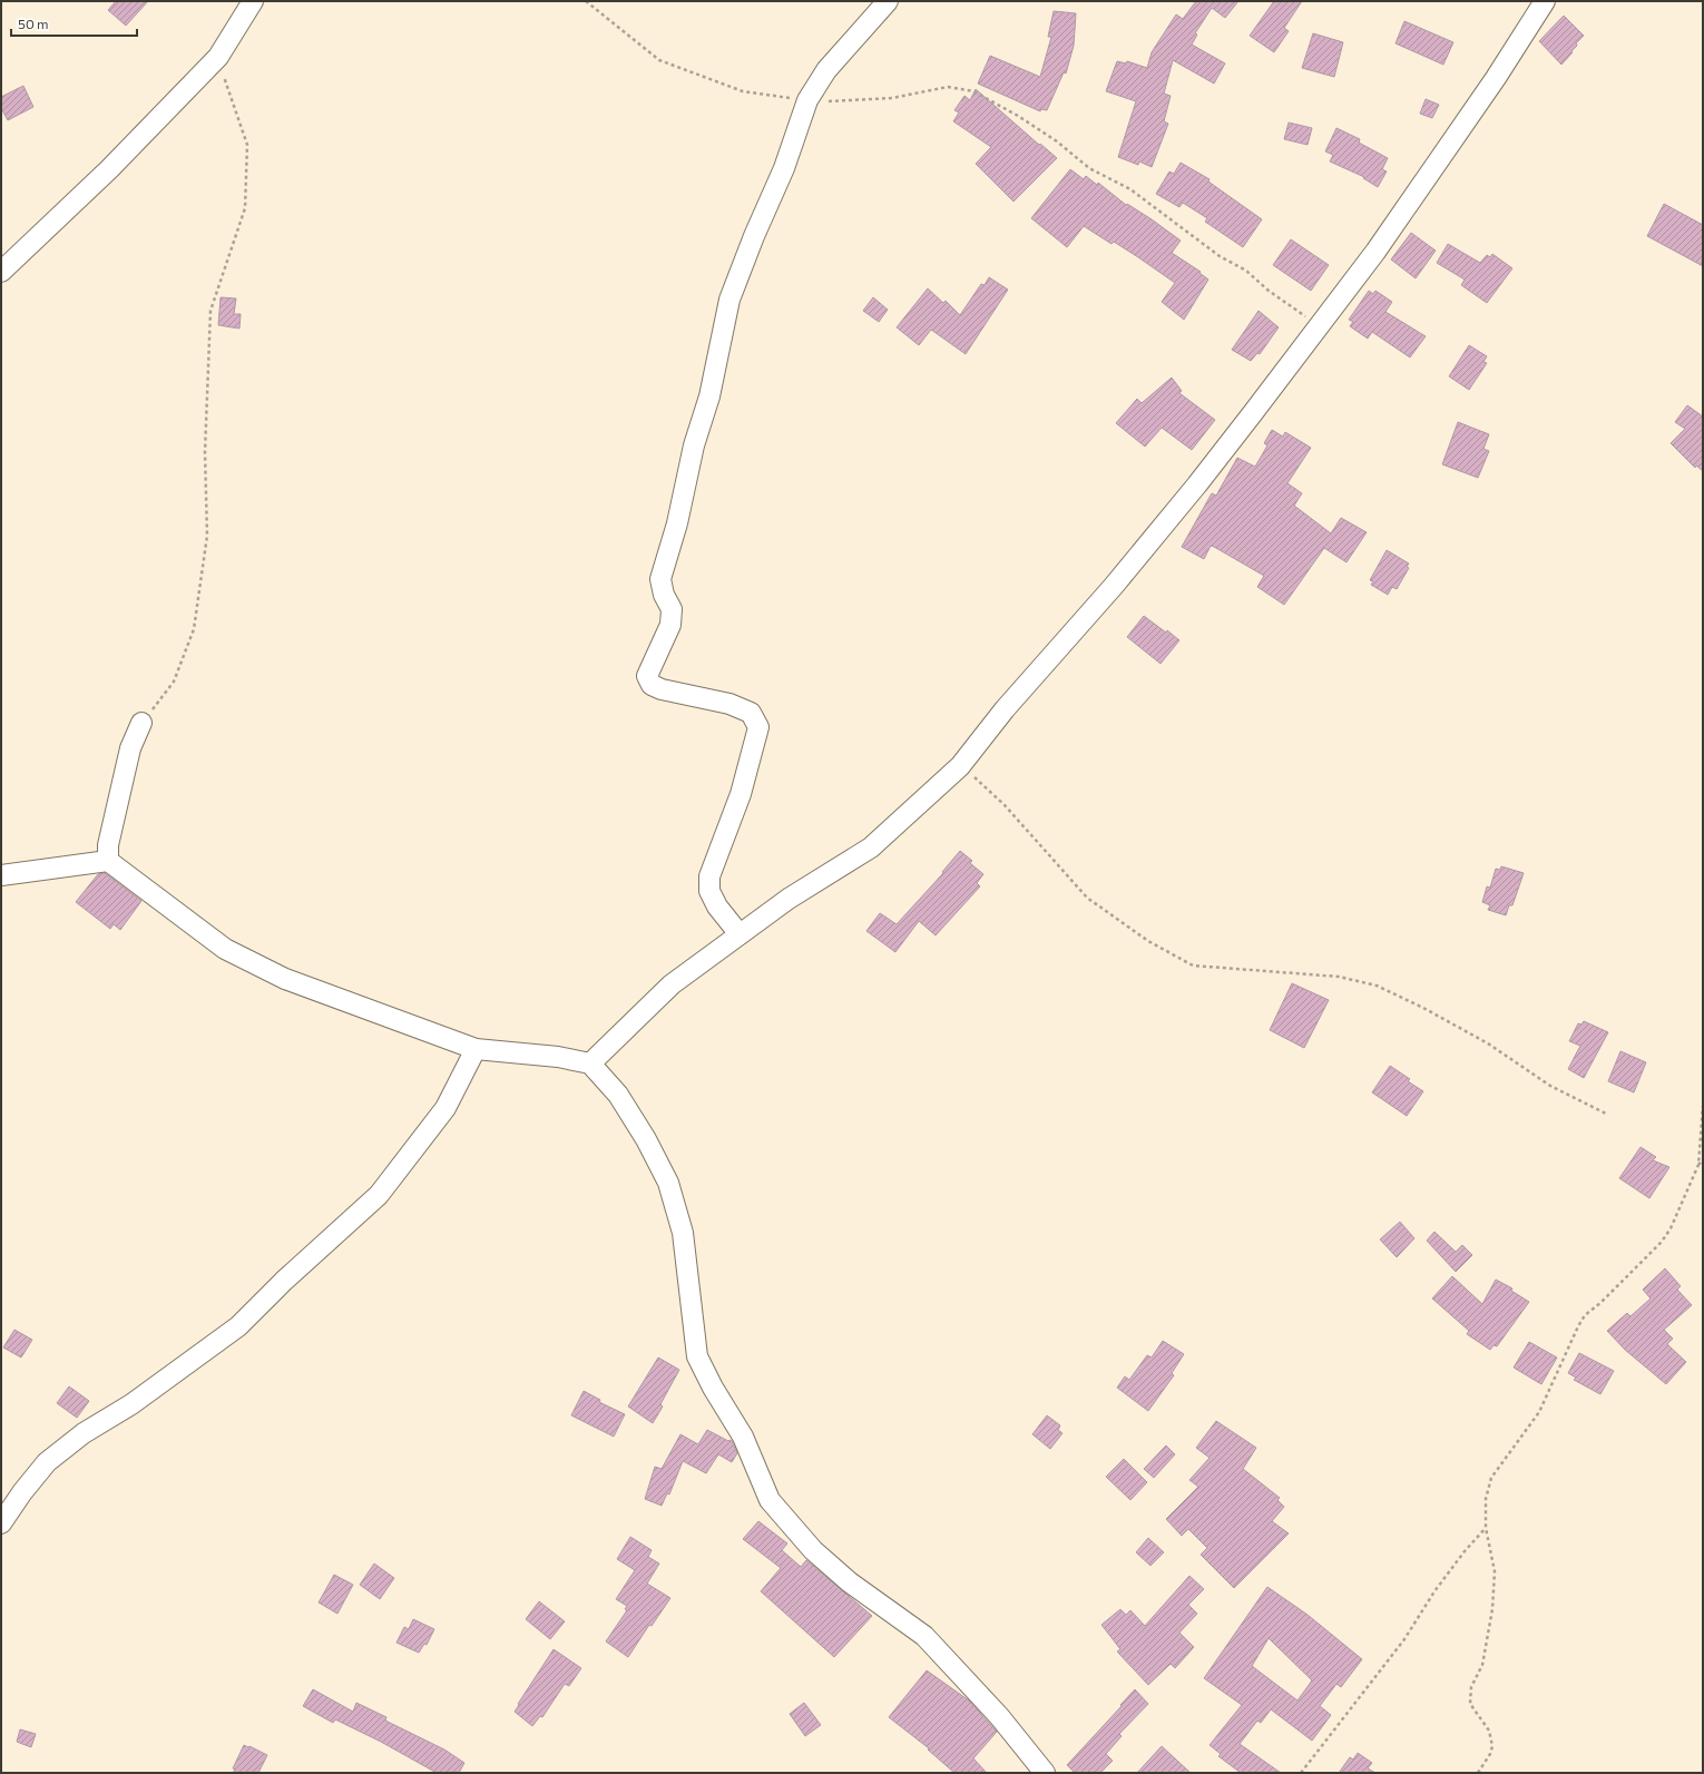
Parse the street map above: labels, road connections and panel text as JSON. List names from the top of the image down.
{
  "scale_bar": "50 m"
}
